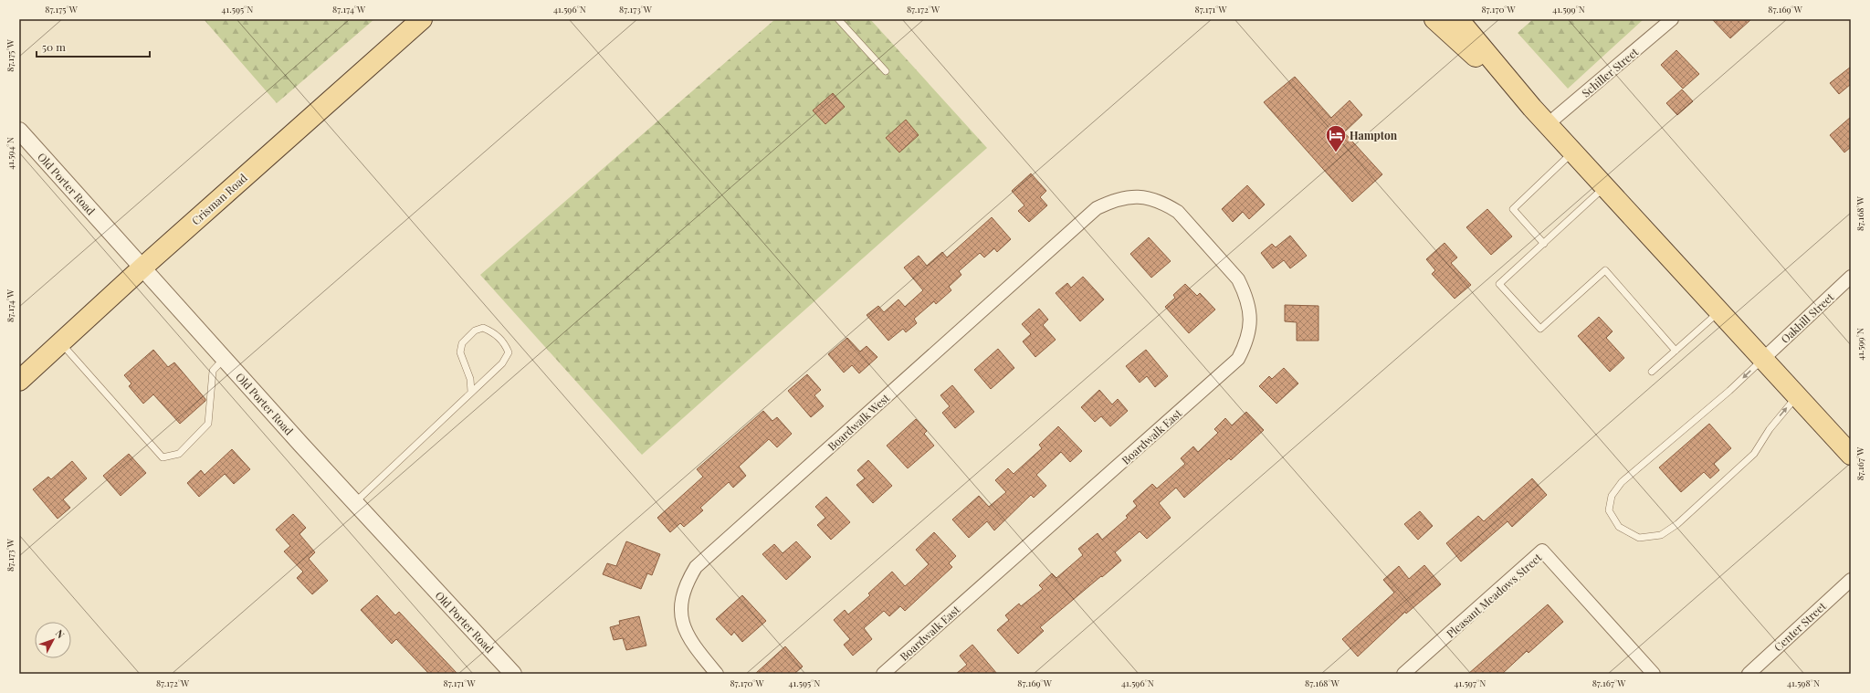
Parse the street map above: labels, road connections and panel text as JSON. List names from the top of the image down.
{
  "streets": {
    "main road": ["Crisman Road"],
    "street": [
      "Schiller Street",
      "Old Porter Road",
      "Oakhill Street",
      "Boardwalk West",
      "Boardwalk East",
      "Pleasant Meadows Street",
      "Center Street"
    ]
  },
  "crossings": [
    ["Old Porter Road", "Crisman Road"],
    ["Boardwalk West", "Boardwalk East"]
  ],
  "places": {
    "hotel": ["Hampton"]
  },
  "scale_bar": "50 m",
  "north": "top right",
  "coordinates": [
    "87.175°W",
    "41.595°N",
    "87.174°W",
    "41.596°N",
    "87.173°W",
    "87.172°W",
    "87.171°W",
    "87.170°W",
    "41.599°N",
    "87.169°W",
    "41.594°N",
    "87.168°W",
    "87.167°W",
    "41.597°N",
    "41.598°N"
  ]
}
